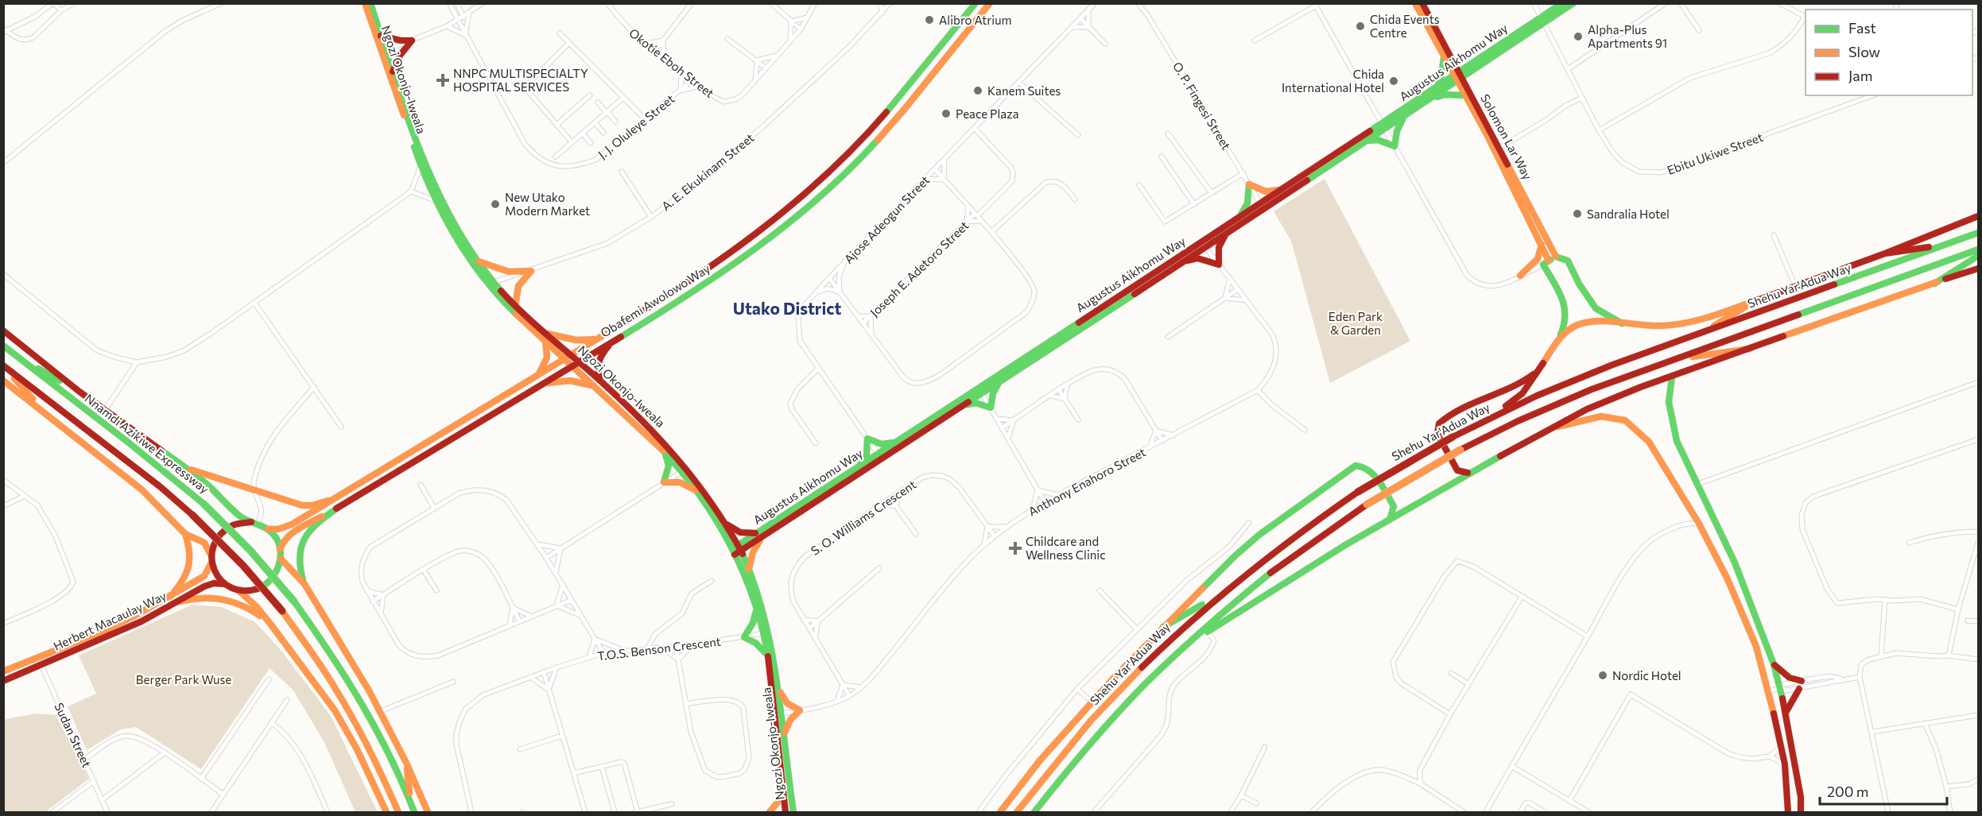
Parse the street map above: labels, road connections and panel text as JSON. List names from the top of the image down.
{
  "streets": {
    "main road": [
      "Augustus Aikhomu Way",
      "Ngozi Okonjo-Iweala",
      "Solomon Lar Way",
      "Shehu Yar'Adua Way",
      "Obafemi Awolowo Way",
      "Nnamdi Azikiwe Expressway",
      "Herbert Macaulay Way"
    ],
    "street": [
      "Okotie Eboh Street",
      "O. P. Fingesi Street",
      "J. J. Oluleye Street",
      "Ebitu Ukiwe Street",
      "A. E. Ekukinam Street",
      "Ajose Adeogun Street",
      "Joseph E. Adetoro Street",
      "Anthony Enahoro Street",
      "S. O. Williams Crescent",
      "T.O.S. Benson Crescent",
      "Sudan Street"
    ]
  },
  "crossings": [
    ["Augustus Aikhomu Way", "Ngozi Okonjo-Iweala"],
    ["Augustus Aikhomu Way", "O. P. Fingesi Street"],
    ["Augustus Aikhomu Way", "Solomon Lar Way"],
    ["Augustus Aikhomu Way", "Ebitu Ukiwe Street"],
    ["Augustus Aikhomu Way", "Ajose Adeogun Street"],
    ["Augustus Aikhomu Way", "Anthony Enahoro Street"],
    ["Okotie Eboh Street", "J. J. Oluleye Street"],
    ["Ngozi Okonjo-Iweala", "A. E. Ekukinam Street"],
    ["Ngozi Okonjo-Iweala", "Obafemi Awolowo Way"],
    ["Ngozi Okonjo-Iweala", "Anthony Enahoro Street"],
    ["Ngozi Okonjo-Iweala", "T.O.S. Benson Crescent"],
    ["Ajose Adeogun Street", "Joseph E. Adetoro Street"],
    ["Obafemi Awolowo Way", "Nnamdi Azikiwe Expressway"],
    ["Obafemi Awolowo Way", "Herbert Macaulay Way"],
    ["Nnamdi Azikiwe Expressway", "Herbert Macaulay Way"],
    ["Anthony Enahoro Street", "S. O. Williams Crescent"],
    ["Herbert Macaulay Way", "Sudan Street"]
  ],
  "districts": ["Utako District"],
  "parks": ["Eden Park & Garden", "Berger Park Wuse"],
  "places": {
    "other": [
      "Alibro Atrium",
      "Chida Events Centre",
      "Alpha-Plus Apartments 91",
      "Chida International Hotel",
      "Kanem Suites",
      "Peace Plaza",
      "New Utako Modern Market",
      "Sandralia Hotel",
      "Nordic Hotel"
    ],
    "health": ["NNPC MULTISPECIALTY HOSPITAL SERVICES", "Childcare and Wellness Clinic"]
  },
  "legend": ["Fast", "Slow", "Jam"],
  "scale_bar": "200 m"
}
